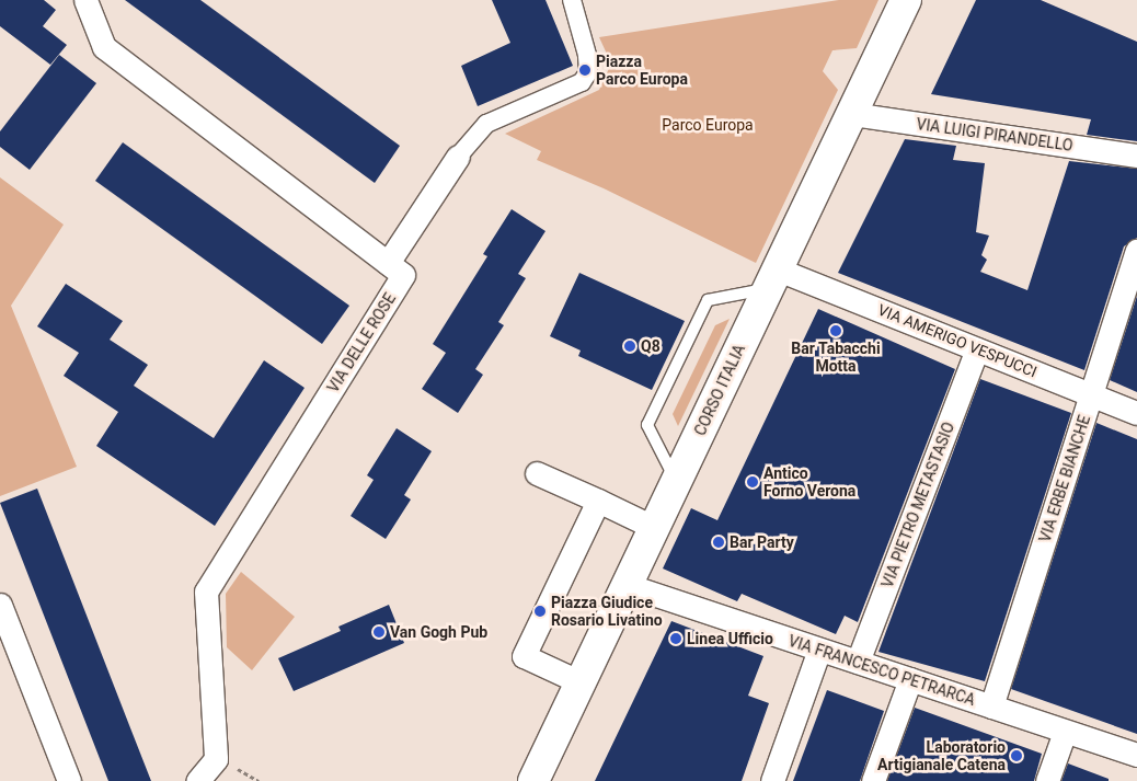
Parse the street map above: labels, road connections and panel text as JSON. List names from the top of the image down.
{
  "streets": {
    "main road": ["CORSO ITALIA"],
    "street": [
      "VIA LUIGI PIRANDELLO",
      "VIA AMERIGO VESPUCCI",
      "VIA DELLE ROSE",
      "VIA ERBE BIANCHE",
      "VIA PIETRO METASTASIO",
      "VIA FRANCESCO PETRARCA"
    ]
  },
  "crossings": [
    ["VIA LUIGI PIRANDELLO", "CORSO ITALIA"],
    ["VIA AMERIGO VESPUCCI", "CORSO ITALIA"],
    ["VIA AMERIGO VESPUCCI", "VIA ERBE BIANCHE"],
    ["VIA AMERIGO VESPUCCI", "VIA PIETRO METASTASIO"],
    ["CORSO ITALIA", "VIA FRANCESCO PETRARCA"],
    ["VIA ERBE BIANCHE", "VIA FRANCESCO PETRARCA"],
    ["VIA PIETRO METASTASIO", "VIA FRANCESCO PETRARCA"]
  ],
  "parks": ["Parco Europa"],
  "places": [
    "Piazza Parco Europa",
    "Bar Tabacchi Motta",
    "Q8",
    "Antico Forno Verona",
    "Bar Party",
    "Piazza Giudice Rosario Livatino",
    "Van Gogh Pub",
    "Linea Ufficio",
    "Laboratorio Artigianale Catena"
  ]
}
